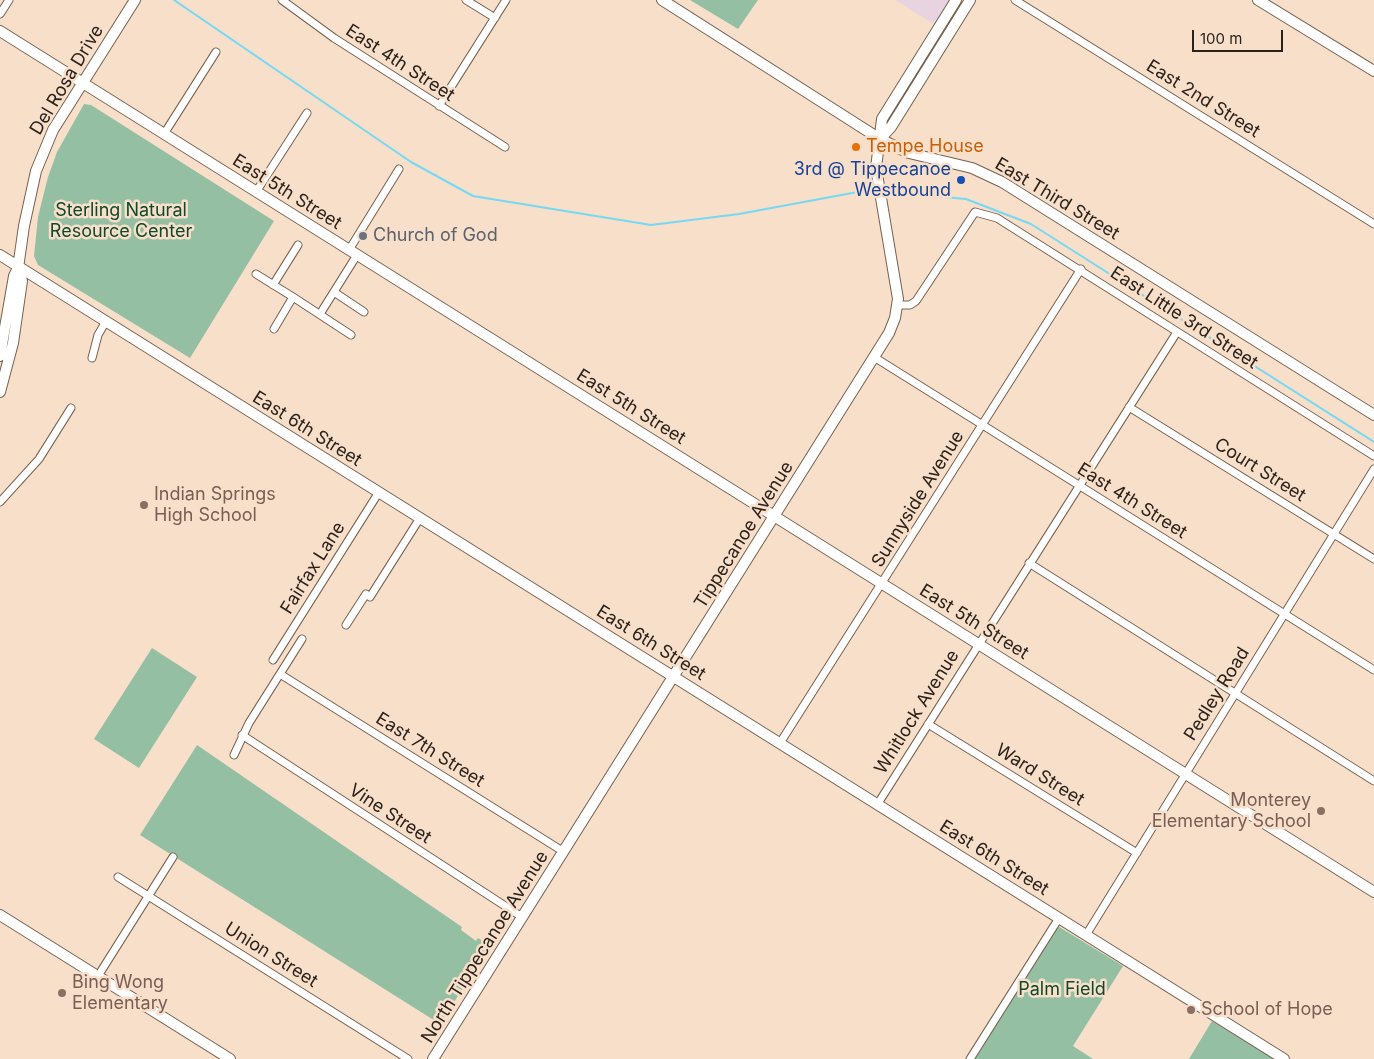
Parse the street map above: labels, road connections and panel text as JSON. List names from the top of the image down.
{
  "streets": {
    "street": [
      "East 4th Street",
      "Del Rosa Drive",
      "East 2nd Street",
      "East 5th Street",
      "East Third Street",
      "East Little 3rd Street",
      "East 6th Street",
      "Court Street",
      "Sunnyside Avenue",
      "Tippecanoe Avenue",
      "Fairfax Lane",
      "Pedley Road",
      "Whitlock Avenue",
      "East 7th Street",
      "Ward Street",
      "Vine Street",
      "North Tippecanoe Avenue",
      "Union Street"
    ]
  },
  "crossings": [
    ["East 4th Street", "Sunnyside Avenue"],
    ["East 4th Street", "Tippecanoe Avenue"],
    ["East 4th Street", "Pedley Road"],
    ["East 4th Street", "Whitlock Avenue"],
    ["Del Rosa Drive", "East 5th Street"],
    ["Del Rosa Drive", "East 6th Street"],
    ["East 5th Street", "Sunnyside Avenue"],
    ["East 5th Street", "Tippecanoe Avenue"],
    ["East 5th Street", "Pedley Road"],
    ["East 5th Street", "Whitlock Avenue"],
    ["East Third Street", "Tippecanoe Avenue"],
    ["East Little 3rd Street", "Sunnyside Avenue"],
    ["East Little 3rd Street", "Tippecanoe Avenue"],
    ["East Little 3rd Street", "Whitlock Avenue"],
    ["East 6th Street", "Sunnyside Avenue"],
    ["East 6th Street", "Tippecanoe Avenue"],
    ["East 6th Street", "Fairfax Lane"],
    ["East 6th Street", "Pedley Road"],
    ["East 6th Street", "Whitlock Avenue"],
    ["Court Street", "Pedley Road"],
    ["Court Street", "Whitlock Avenue"],
    ["Tippecanoe Avenue", "East 7th Street"],
    ["Tippecanoe Avenue", "North Tippecanoe Avenue"],
    ["Fairfax Lane", "East 7th Street"],
    ["Fairfax Lane", "Vine Street"],
    ["Pedley Road", "Ward Street"],
    ["Whitlock Avenue", "Ward Street"],
    ["East 7th Street", "North Tippecanoe Avenue"],
    ["Vine Street", "North Tippecanoe Avenue"]
  ],
  "parks": ["Sterling Natural Resource Center", "Palm Field"],
  "places": [
    "Tempe House",
    "3rd @ Tippecanoe Westbound",
    "Church of God",
    "Indian Springs High School",
    "Monterey Elementary School",
    "Bing Wong Elementary",
    "School of Hope"
  ],
  "scale_bar": "100 m"
}
